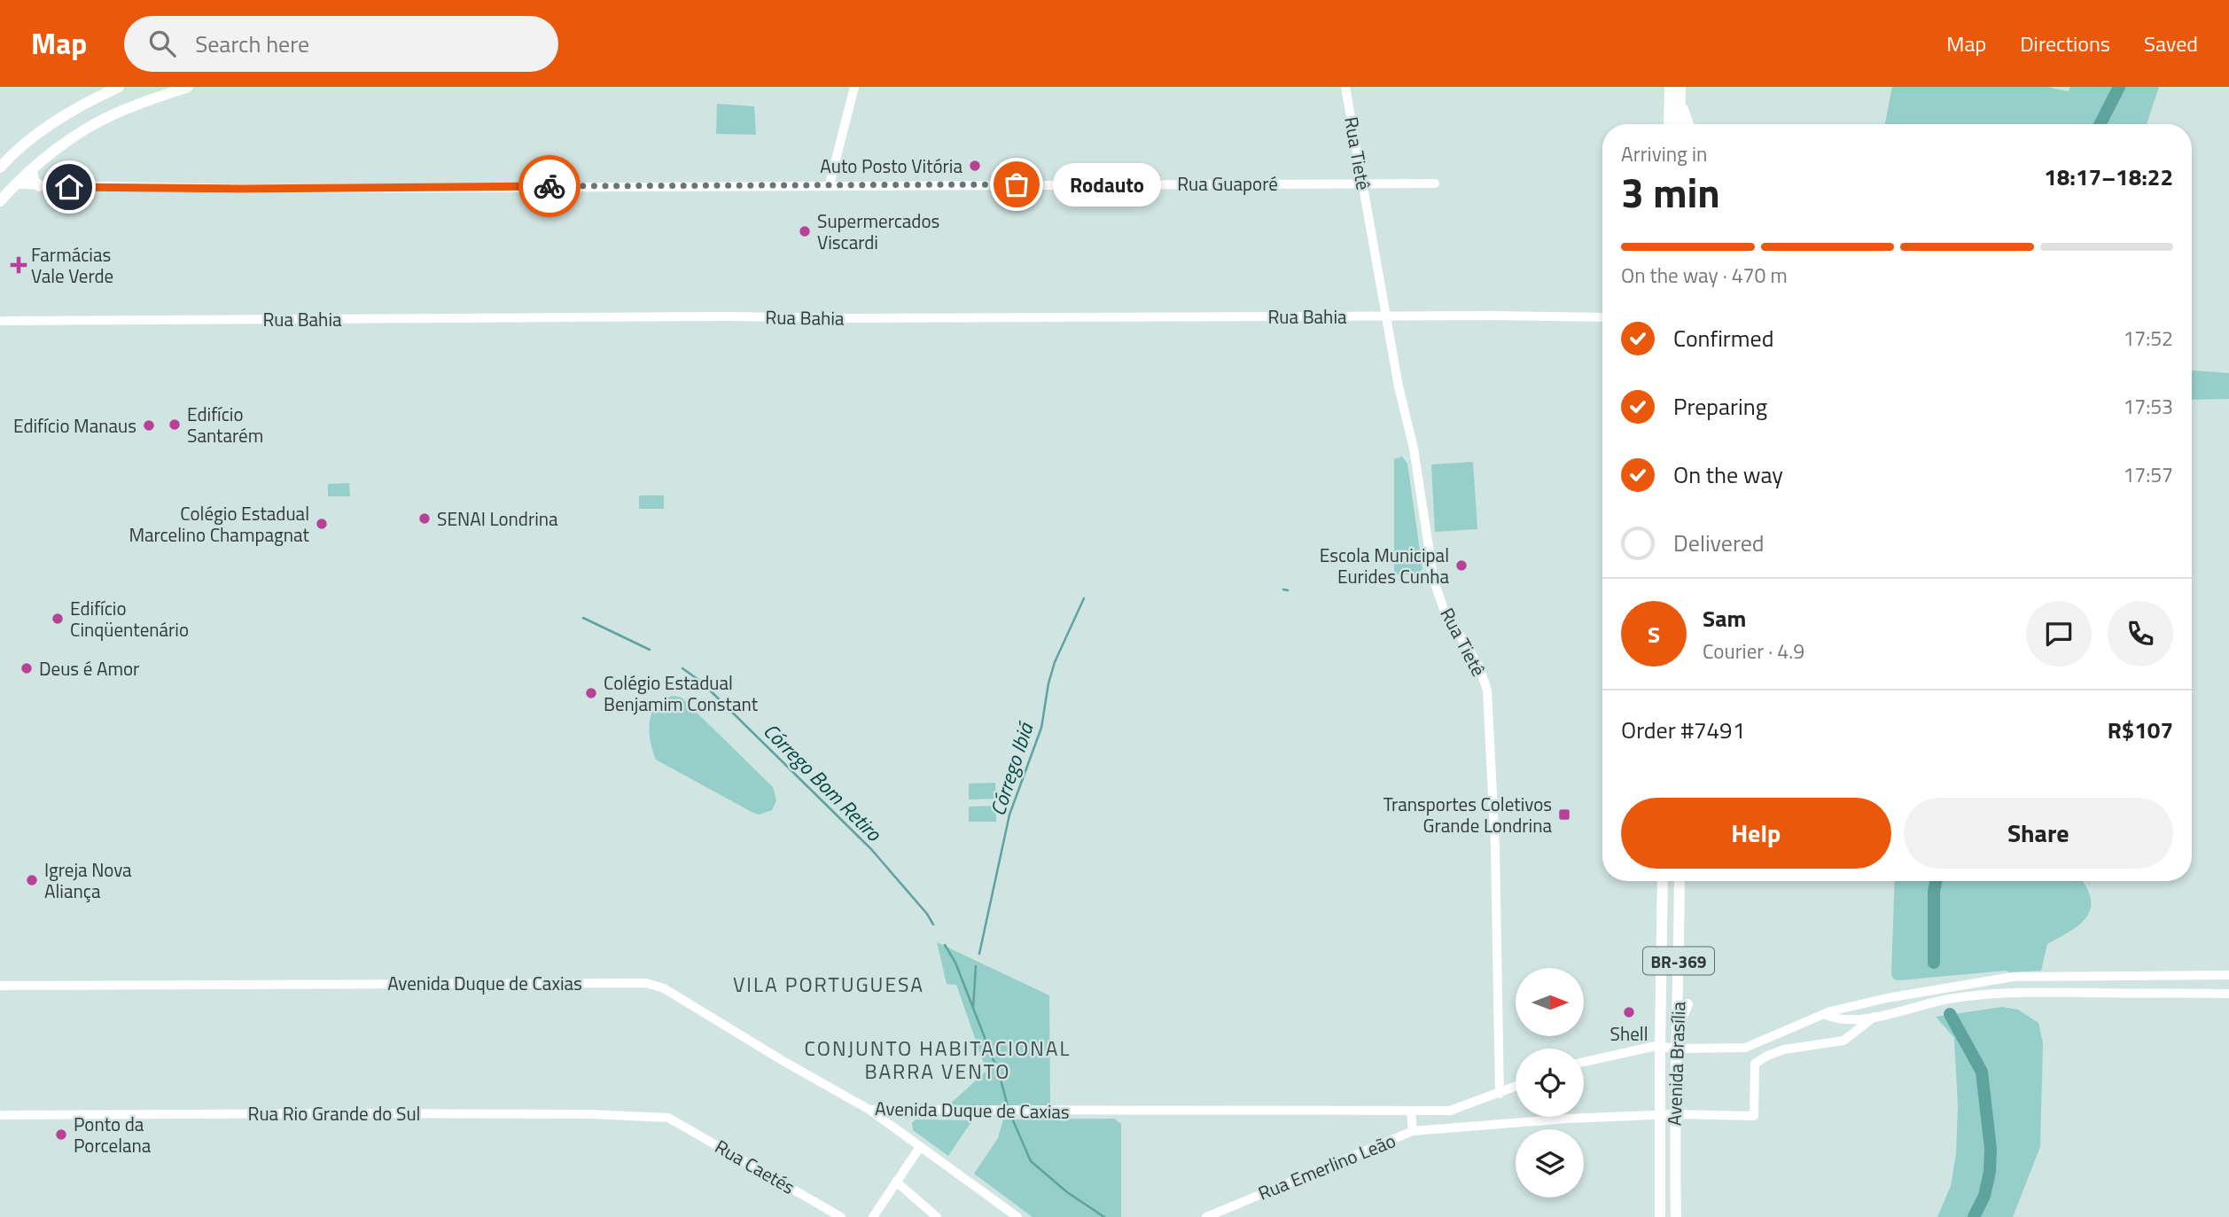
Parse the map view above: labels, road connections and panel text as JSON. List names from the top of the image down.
{
  "streets": {
    "main road": ["BR-369", "Avenida Brasília"],
    "street": [
      "Rua Tietê",
      "Rua Guaporé",
      "Rua Bahia",
      "Avenida Duque de Caxias",
      "Rua Rio Grande do Sul",
      "Rua Caetés",
      "Rua Emerlino Leão"
    ]
  },
  "crossings": [
    ["Rua Tietê", "Rua Guaporé"],
    ["Rua Tietê", "Rua Bahia"],
    ["Rua Tietê", "Avenida Duque de Caxias"],
    ["Avenida Brasília", "Rua Emerlino Leão"],
    ["Rua Rio Grande do Sul", "Rua Caetés"]
  ],
  "districts": ["VILA PORTUGUESA", "CONJUNTO HABITACIONAL BARRA VENTO"],
  "water": ["Córrego Ibiá", "Córrego Bom Retiro"],
  "places": {
    "other": [
      "Auto Posto Vitória",
      "Rodauto",
      "Supermercados Viscardi",
      "Edifício Santarém",
      "Edifício Manaus",
      "SENAI Londrina",
      "Colégio Estadual Marcelino Champagnat",
      "Escola Municipal Eurides Cunha",
      "Edifício Cinqüentenário",
      "Deus é Amor",
      "Colégio Estadual Benjamim Constant",
      "Igreja Nova Aliança",
      "Shell",
      "Ponto da Porcelana"
    ],
    "health": ["Farmácias Vale Verde"],
    "transit": ["Transportes Coletivos Grande Londrina"]
  },
  "north": "right",
  "page": {
    "header": "Map",
    "search": "Search here",
    "nav": ["Map", "Directions", "Saved"],
    "heading": ["3 min", "Arriving in", "18:17–18:22"],
    "panel": [
      "Sam",
      "Courier · 4.9",
      "Order #7491",
      "R$107"
    ],
    "bubble": "Rodauto",
    "bar": "On the way · 470 m",
    "list": [
      ["Confirmed", "17:52"],
      ["Preparing", "17:53"],
      ["On the way", "17:57"],
      "Delivered"
    ],
    "round": "S",
    "buttons": ["Help", "Share"]
  }
}
